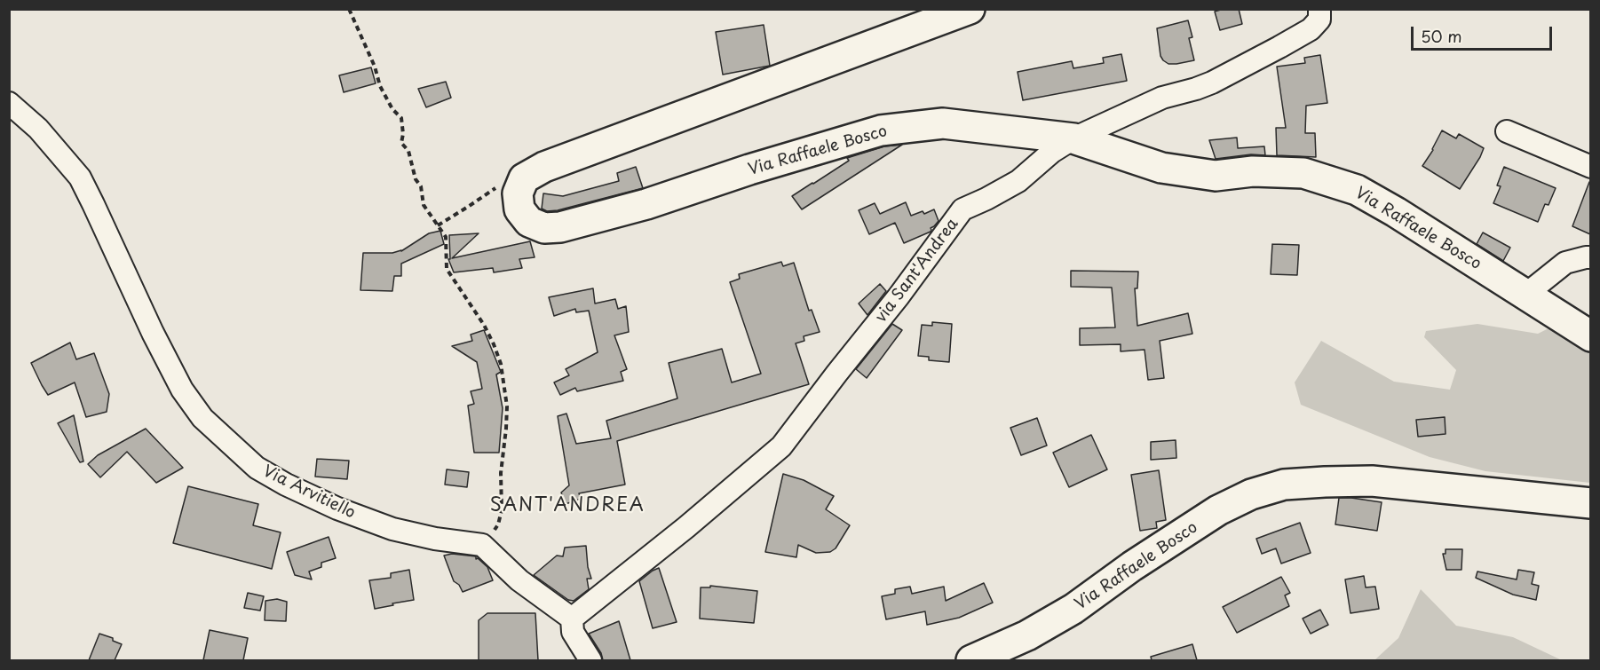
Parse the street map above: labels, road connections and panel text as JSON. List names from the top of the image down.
{
  "streets": {
    "street": ["Via Raffaele Bosco", "via Sant'Andrea", "Via Arvitiello"]
  },
  "crossings": [
    ["Via Raffaele Bosco", "via Sant'Andrea"]
  ],
  "districts": ["SANT'ANDREA"],
  "scale_bar": "50 m"
}
